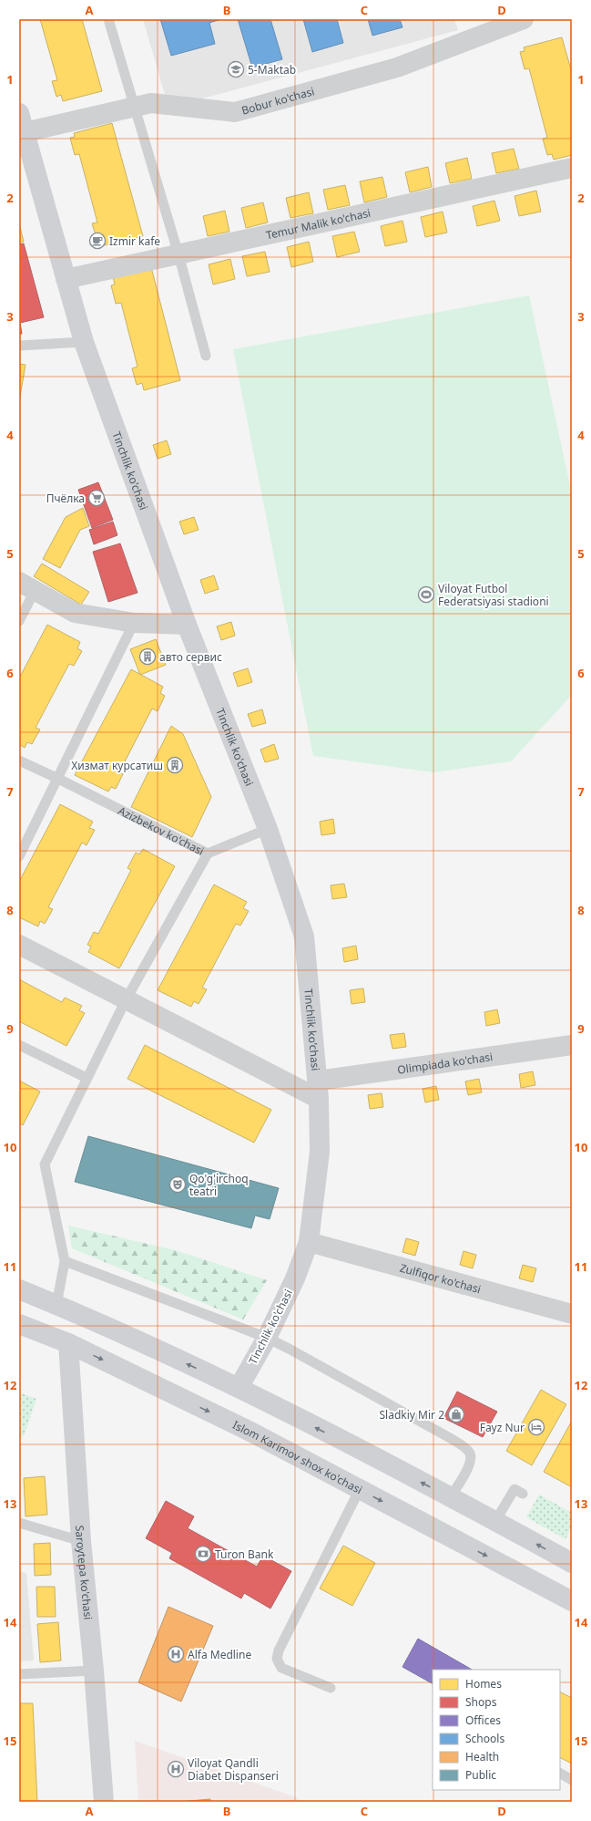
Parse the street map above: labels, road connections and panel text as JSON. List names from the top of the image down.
{
  "streets": {
    "main road": ["Tinchlik ko'chasi", "Islom Karimov shox ko'chasi", "Saroytepa ko'chasi"],
    "street": [
      "Bobur ko'chasi",
      "Temur Malik ko'chasi",
      "Olimpiada ko'chasi",
      "Zulfiqor ko'chasi"
    ],
    "lane": ["Azizbekov ko'chasi"]
  },
  "crossings": [
    ["Bobur ko'chasi", "Tinchlik ko'chasi"],
    ["Temur Malik ko'chasi", "Tinchlik ko'chasi"],
    ["Tinchlik ko'chasi", "Azizbekov ko'chasi"],
    ["Tinchlik ko'chasi", "Olimpiada ko'chasi"],
    ["Tinchlik ko'chasi", "Zulfiqor ko'chasi"],
    ["Islom Karimov shox ko'chasi", "Saroytepa ko'chasi"]
  ],
  "places": {
    "school or university": ["5-Maktab"],
    "cafe": ["Izmir kafe"],
    "supermarket": ["Пчёлка"],
    "sports": ["Viloyat Futbol Federatsiyasi stadioni"],
    "building": ["авто сервис", "Хизмат курсатиш"],
    "theatre": ["Qo'g'irchoq teatri"],
    "shop": ["Sladkiy Mir 2"],
    "hotel": ["Fayz Nur"],
    "bank": ["Turon Bank"],
    "hospital": ["Alfa Medline", "Viloyat Qandli Diabet Dispanseri"]
  },
  "legend": [
    "Homes",
    "Shops",
    "Offices",
    "Schools",
    "Health",
    "Public"
  ],
  "grid": {
    "columns": [
      "A",
      "B",
      "C",
      "D"
    ],
    "rows": [
      "1",
      "2",
      "3",
      "4",
      "5",
      "6",
      "7",
      "8",
      "9",
      "10",
      "11",
      "12",
      "13",
      "14",
      "15"
    ]
  }
}
